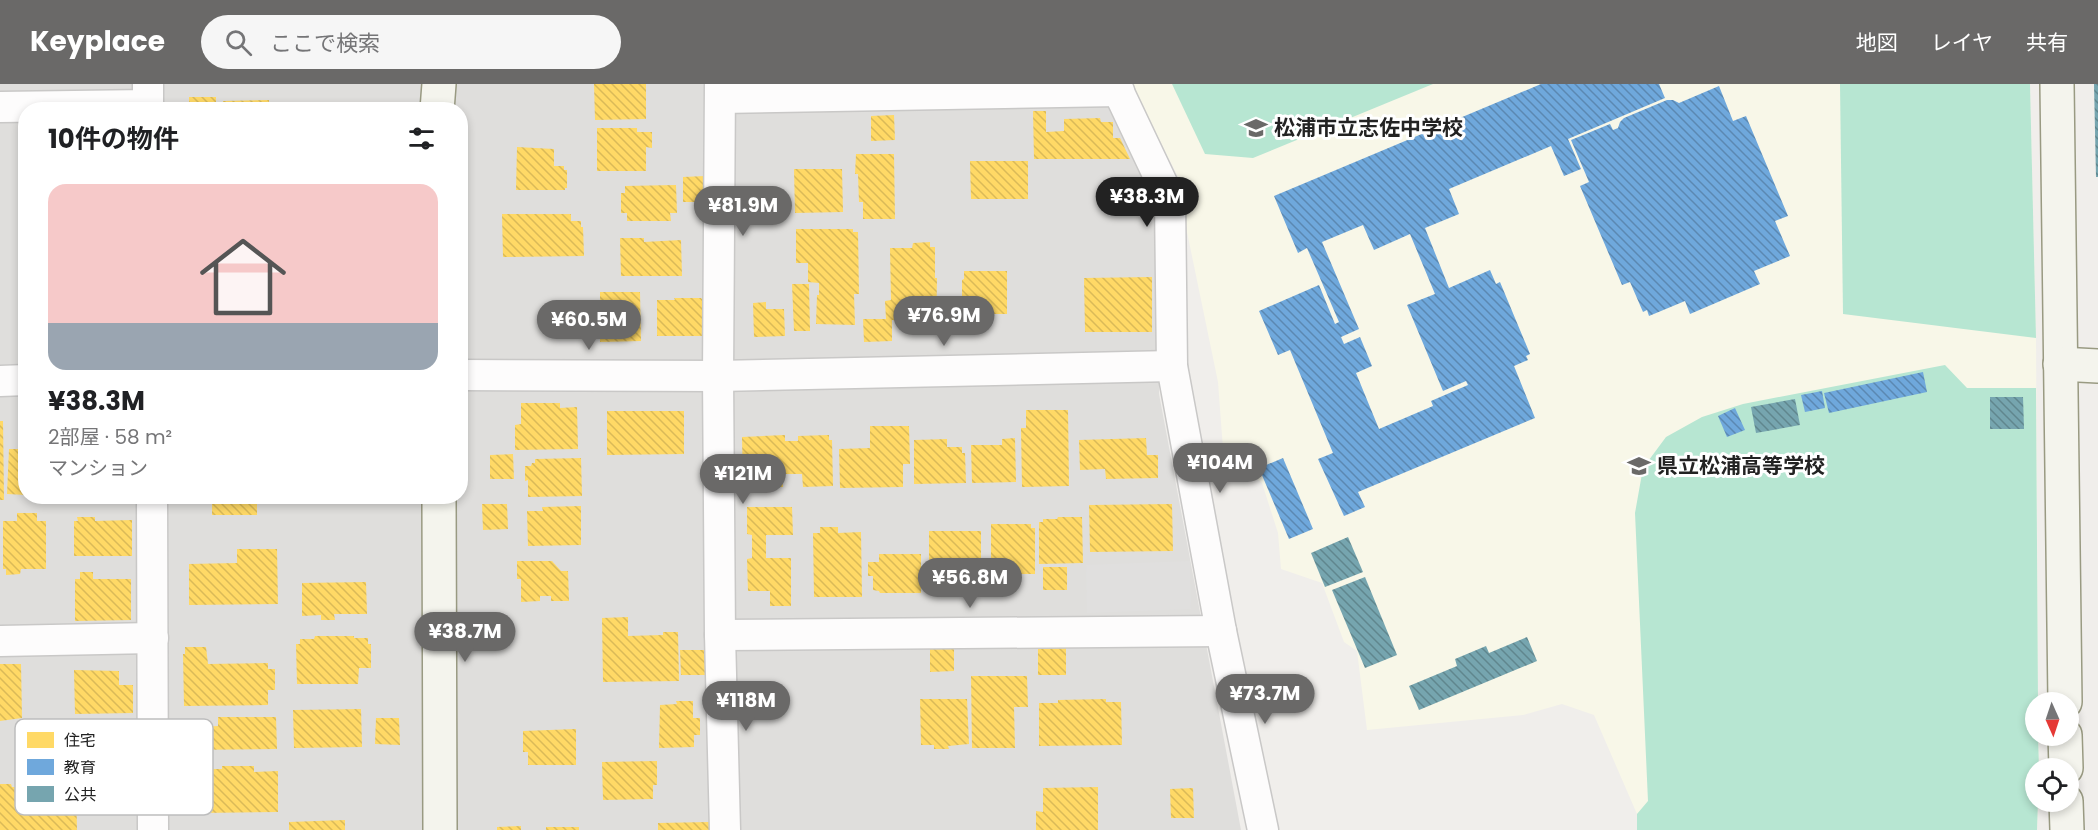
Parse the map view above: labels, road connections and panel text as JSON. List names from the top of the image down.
{
  "places": {
    "school or university": ["松浦市立志佐中学校", "県立松浦高等学校"]
  },
  "legend": ["住宅", "教育", "公共"],
  "north": "bottom",
  "page": {
    "header": "Keyplace",
    "search": "ここで検索",
    "nav": ["地図", "レイヤ", "共有"],
    "heading": "10件の物件",
    "list": [
      {
        "name": "¥38.3M",
        "note": "2部屋 · 58 m² · マンション"
      }
    ],
    "price": [
      "¥38.3M",
      "¥81.9M",
      "¥76.9M",
      "¥60.5M",
      "¥104M",
      "¥121M",
      "¥56.8M",
      "¥38.7M",
      "¥73.7M",
      "¥118M"
    ]
  }
}
